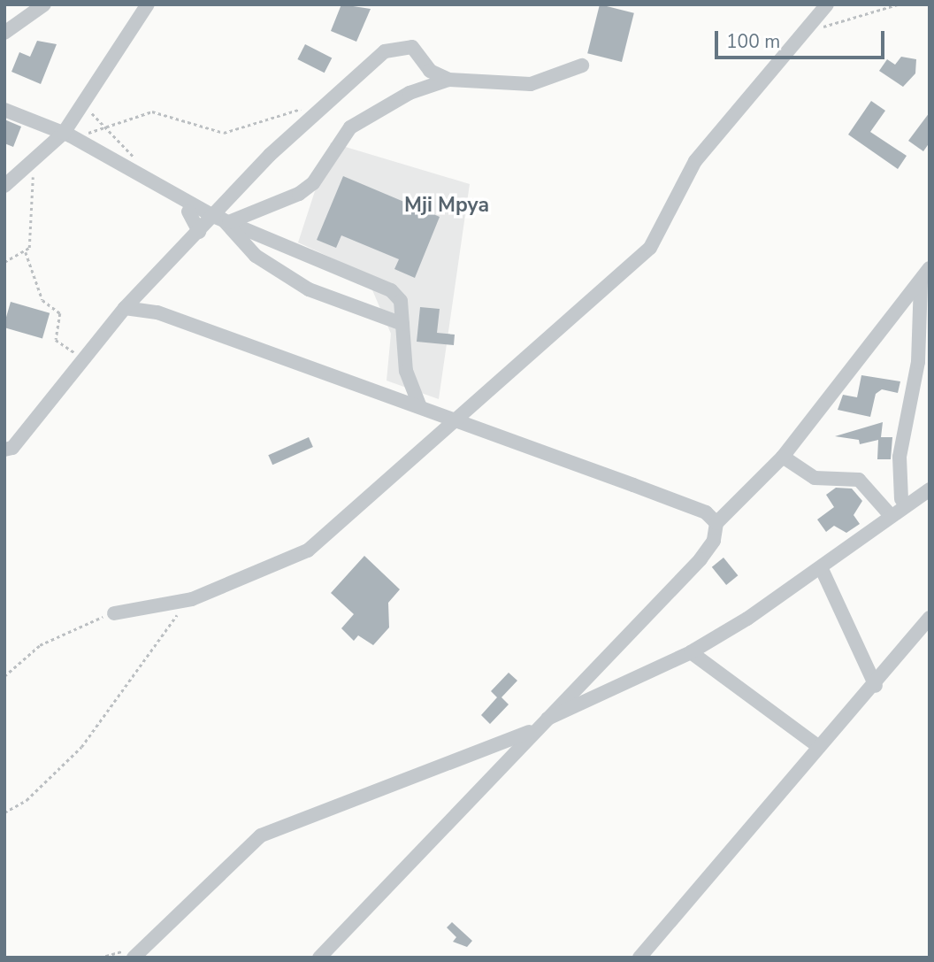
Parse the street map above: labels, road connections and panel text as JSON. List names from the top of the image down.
{
  "districts": ["Mji Mpya"],
  "scale_bar": "100 m"
}
